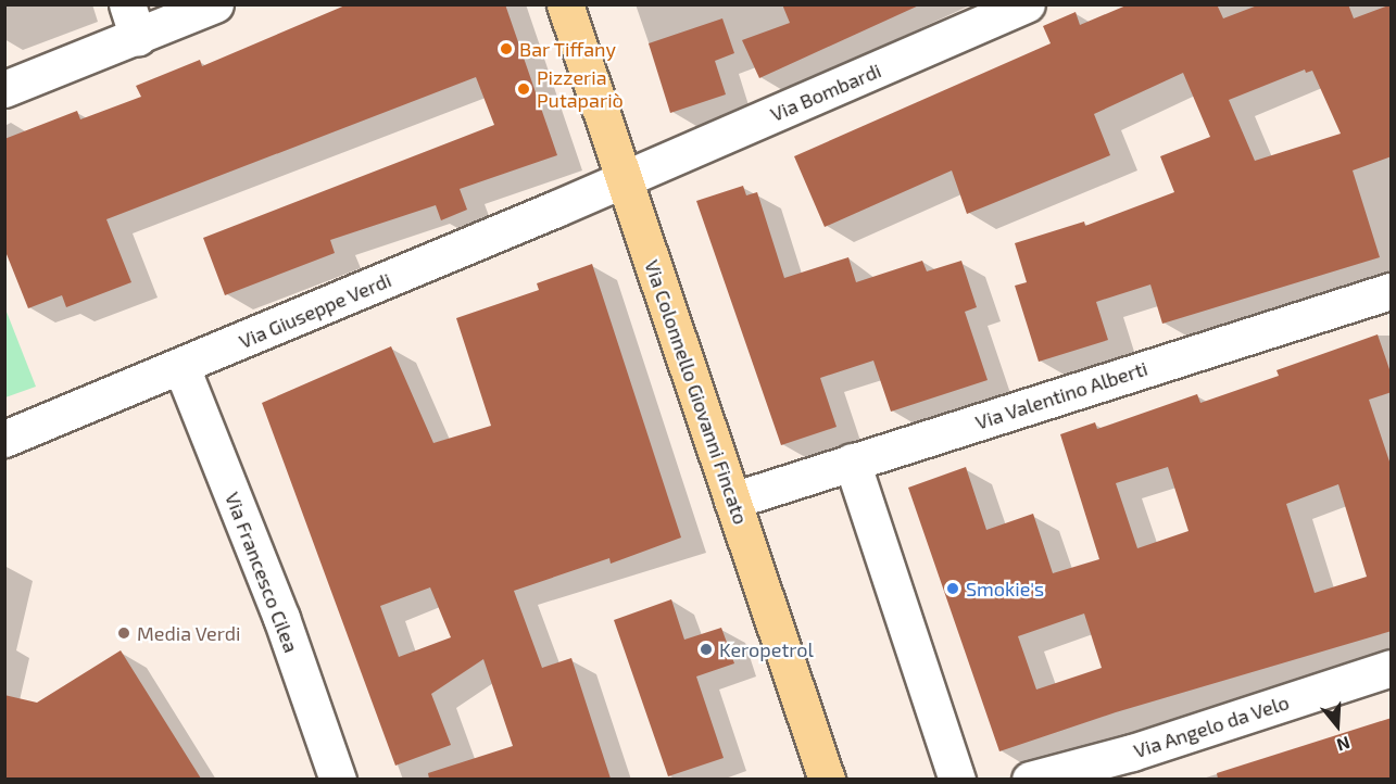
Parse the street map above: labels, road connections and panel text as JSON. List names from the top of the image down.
{
  "streets": {
    "main road": ["Via Colonnello Giovanni Fincato"],
    "street": [
      "Via Bombardi",
      "Via Giuseppe Verdi",
      "Via Valentino Alberti",
      "Via Francesco Cilea",
      "Via Angelo da Velo"
    ]
  },
  "crossings": [
    ["Via Bombardi", "Via Giuseppe Verdi"],
    ["Via Bombardi", "Via Colonnello Giovanni Fincato"],
    ["Via Giuseppe Verdi", "Via Colonnello Giovanni Fincato"],
    ["Via Giuseppe Verdi", "Via Francesco Cilea"],
    ["Via Colonnello Giovanni Fincato", "Via Valentino Alberti"]
  ],
  "places": [
    "Bar Tiffany",
    "Pizzeria Putapariò",
    "Smokie's",
    "Media Verdi",
    "Keropetrol"
  ],
  "north": "bottom"
}
